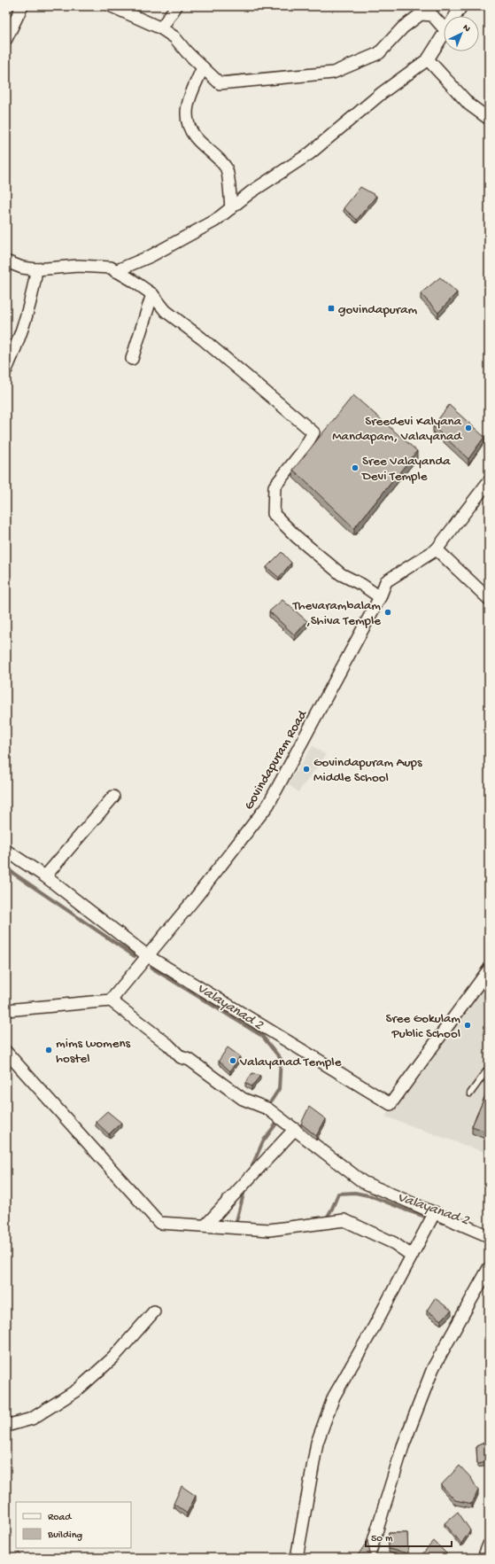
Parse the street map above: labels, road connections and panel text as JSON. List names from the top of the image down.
{
  "streets": {
    "street": ["Govindapuram Road"]
  },
  "water": ["Valayanad 2"],
  "places": {
    "transit": ["govindapuram"],
    "other": [
      "Sreedevi Kalyana Mandapam, Valayanad",
      "Sree Valayanda Devi Temple",
      "Thevarambalam ,Shiva Temple",
      "Govindapuram Aups Middle School",
      "Sree Gokulam Public School",
      "mims womens hostel",
      "Valayanad Temple"
    ]
  },
  "legend": ["Road", "Building"],
  "scale_bar": "50 m",
  "north": "top right"
}
